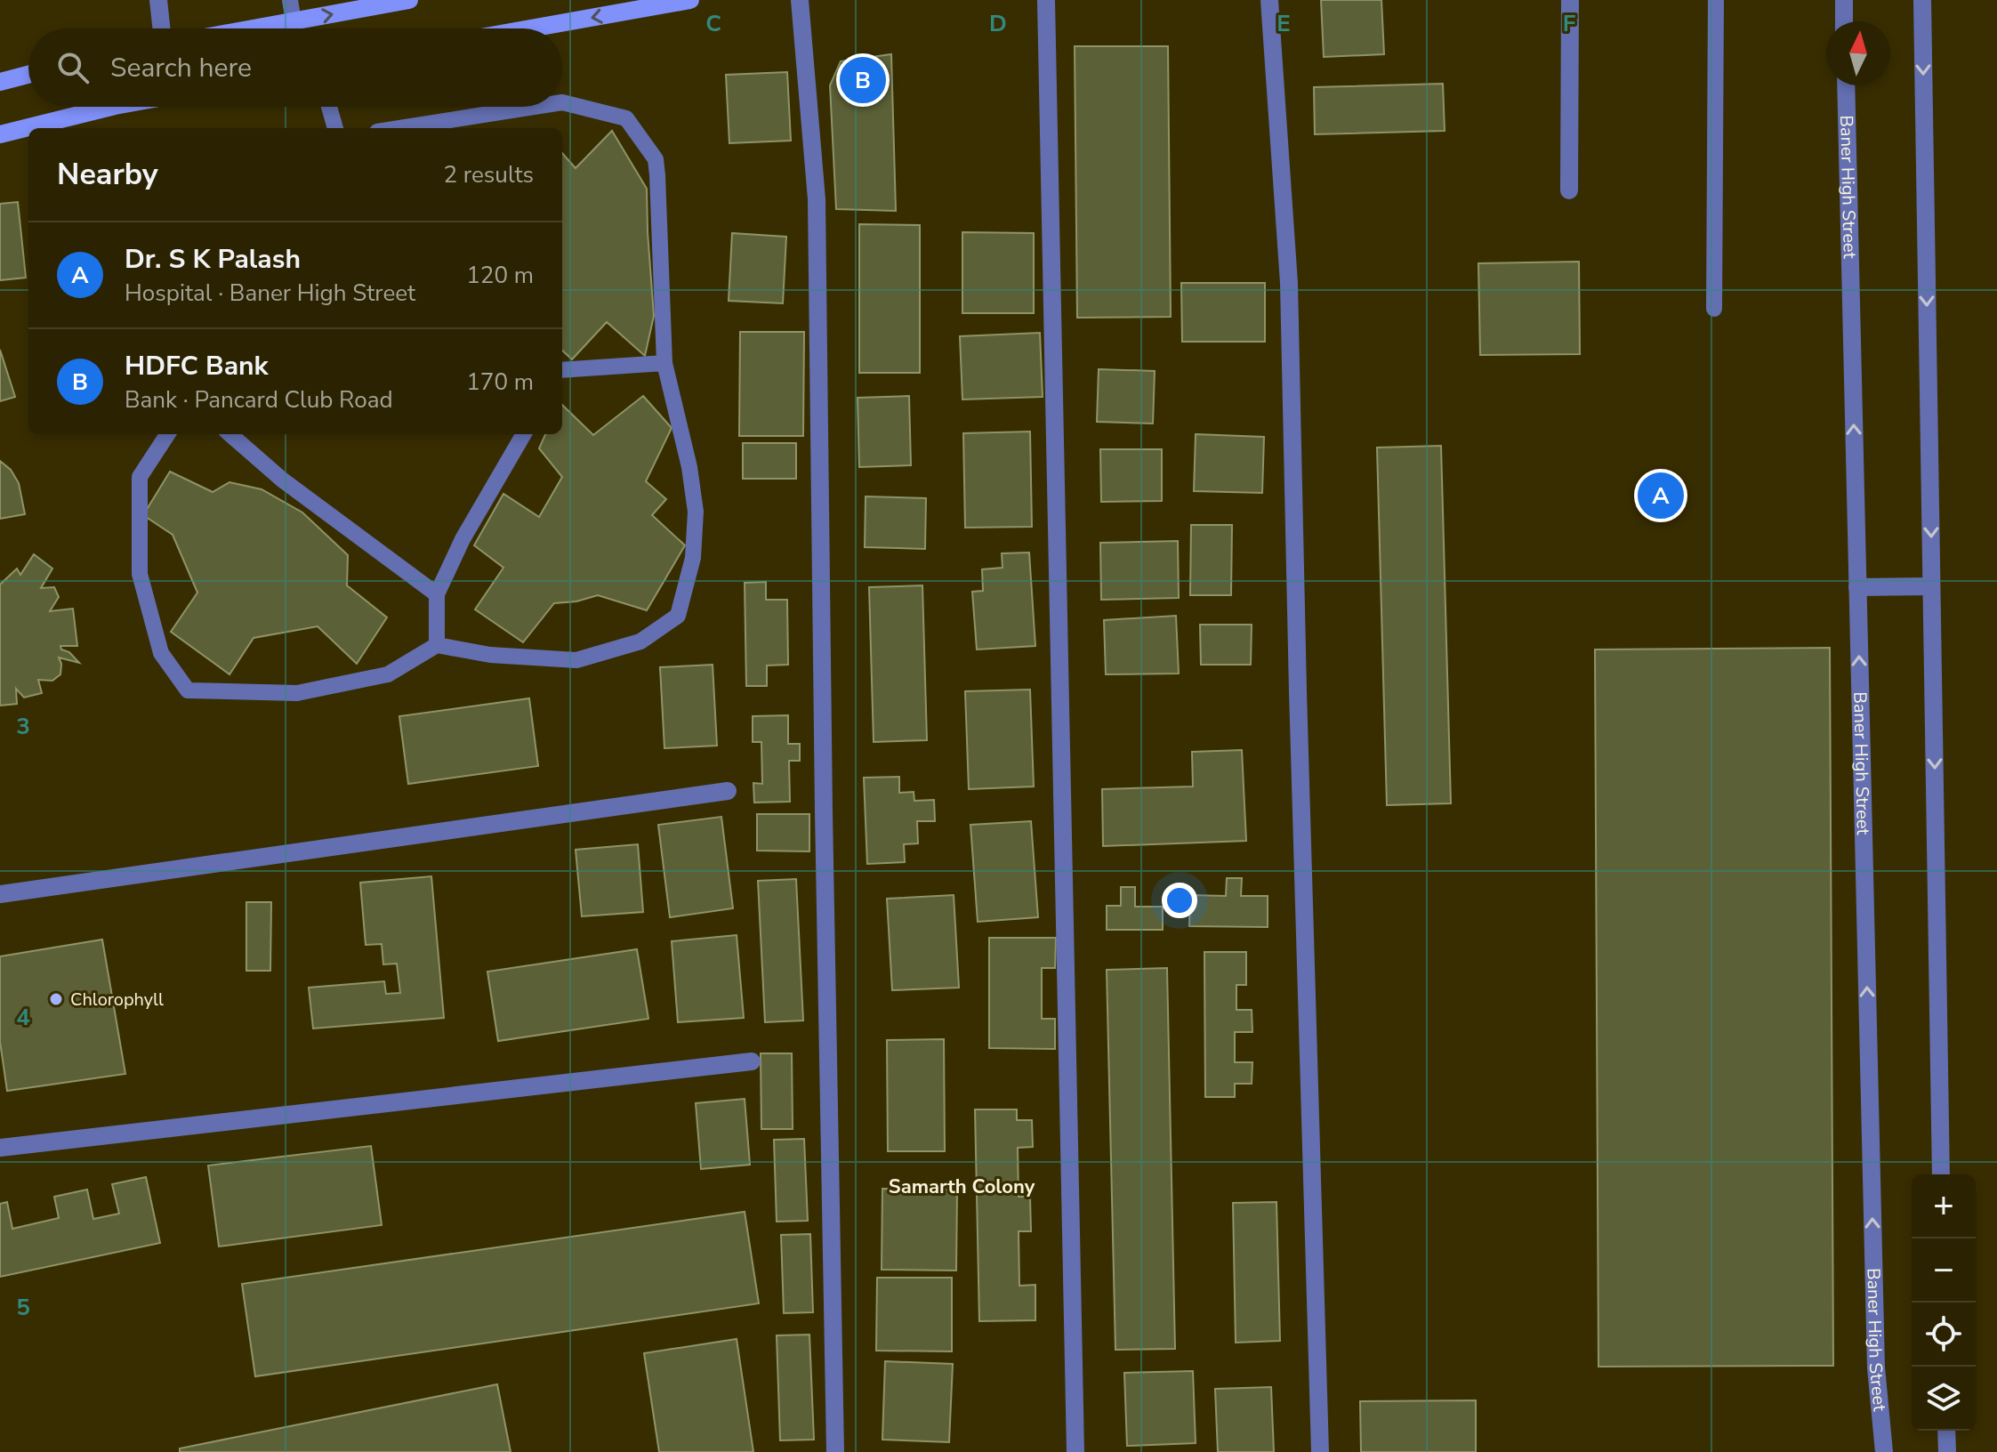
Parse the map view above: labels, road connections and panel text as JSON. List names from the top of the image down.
{
  "streets": {
    "street": ["Baner High Street"]
  },
  "districts": ["Samarth Colony"],
  "places": ["Chlorophyll"],
  "north": "top",
  "page": {
    "search": "Search here",
    "pins": ["B", "A"],
    "heading": ["Nearby", "2 results"],
    "list": [
      {
        "mark": "A",
        "name": "Dr. S K Palash",
        "note": "Hospital · Baner High Street",
        "value": "120 m"
      },
      {
        "mark": "B",
        "name": "HDFC Bank",
        "note": "Bank · Pancard Club Road",
        "value": "170 m"
      }
    ],
    "map_buttons": ["+", "−"]
  },
  "grid": {
    "columns": [
      "C",
      "D",
      "E",
      "F"
    ],
    "rows": ["3", "4", "5"]
  }
}
